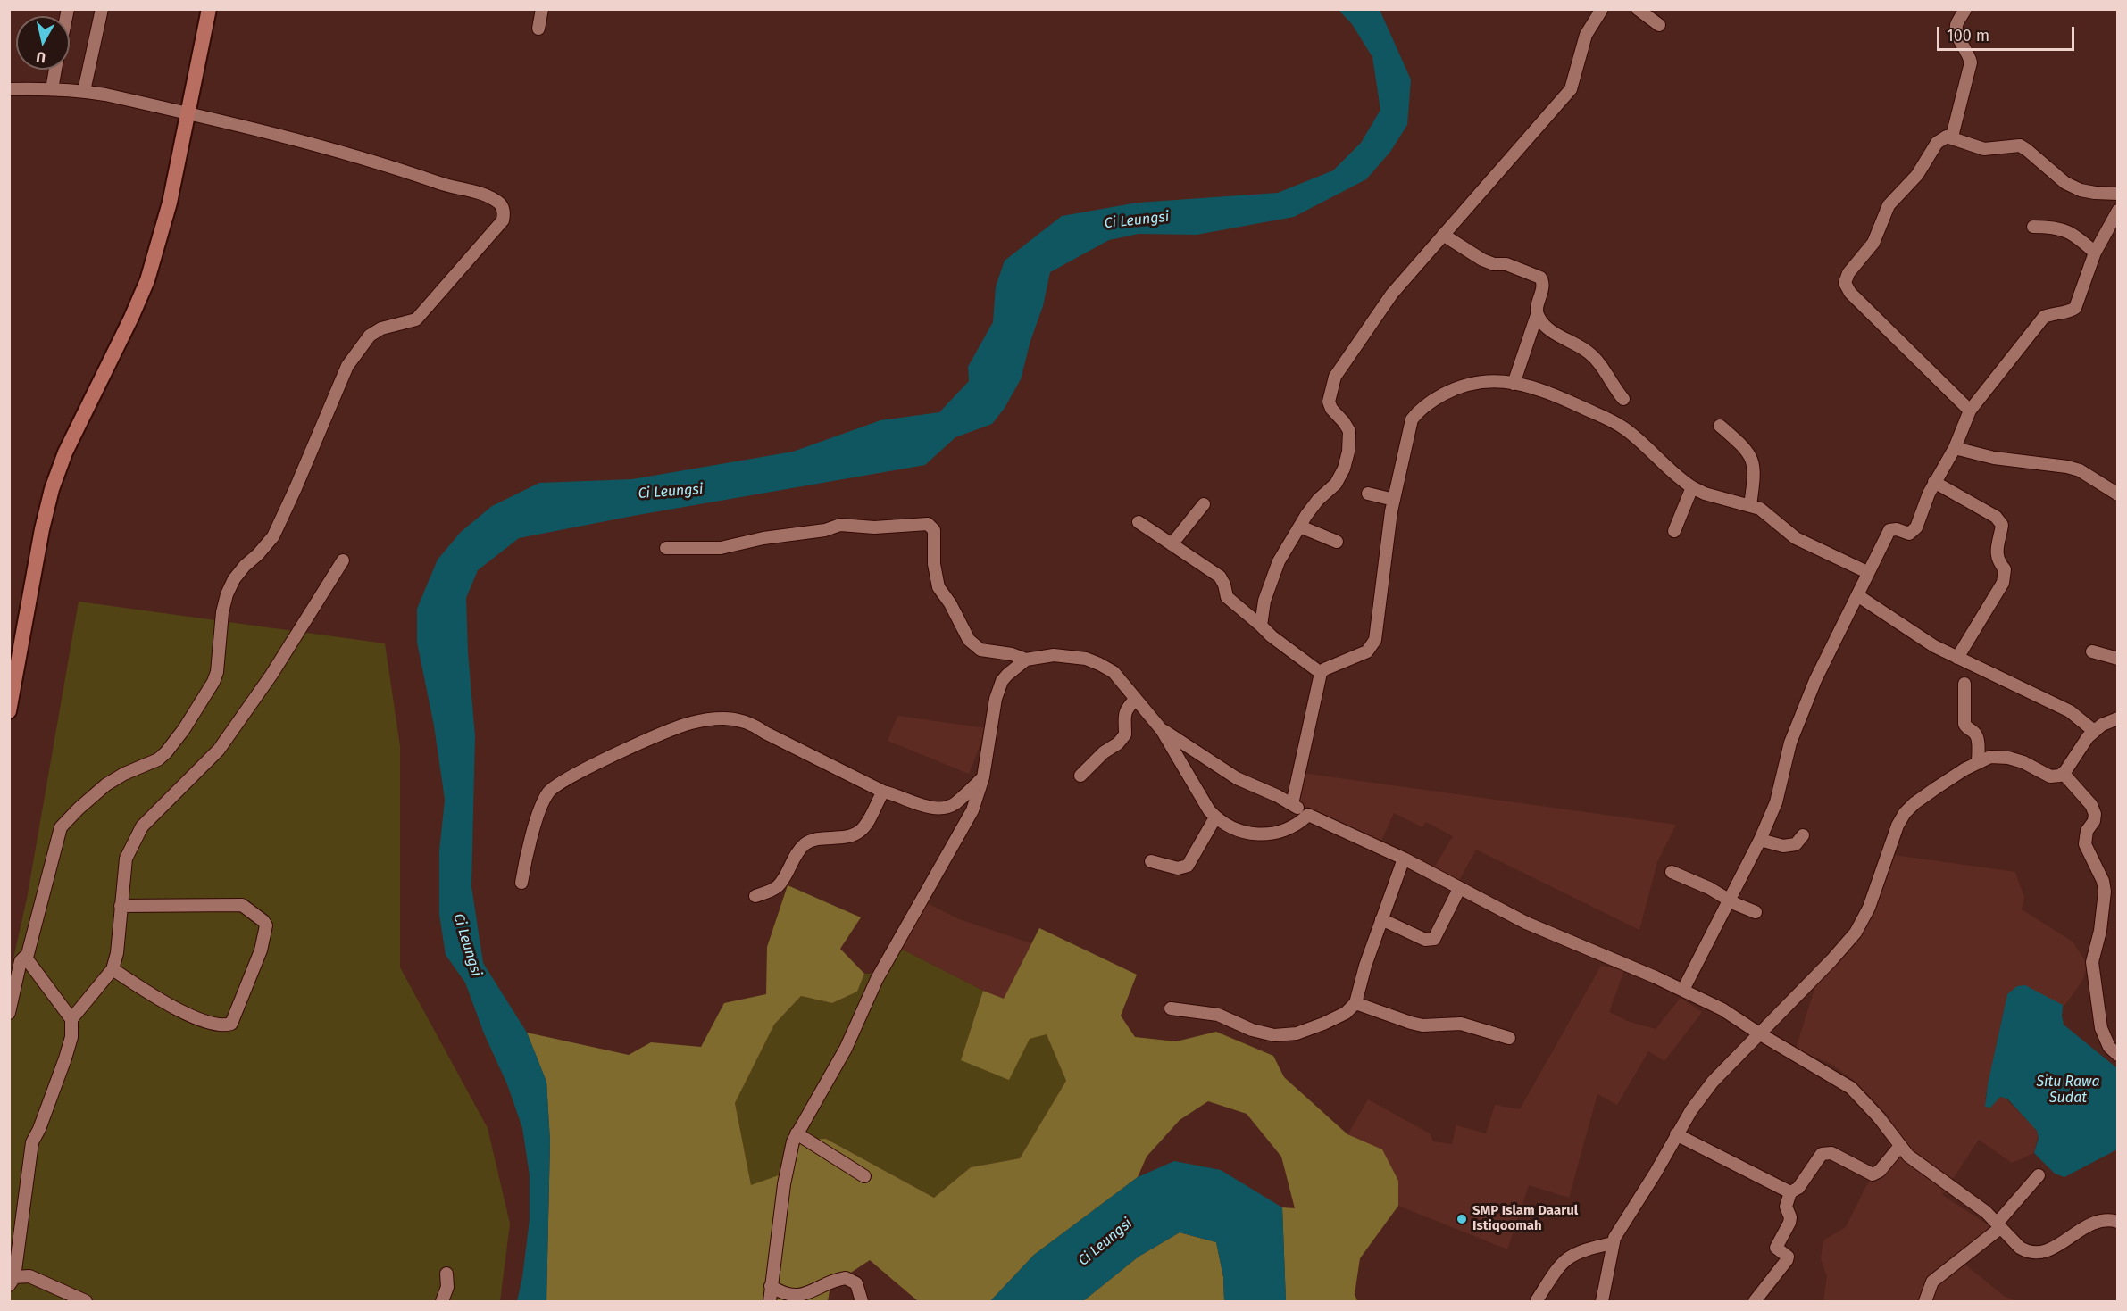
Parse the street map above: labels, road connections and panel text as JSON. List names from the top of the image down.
{
  "water": ["Ci Leungsi", "Situ Rawa Sudat"],
  "places": ["SMP Islam Daarul Istiqoomah"],
  "scale_bar": "100 m",
  "north": "bottom"
}
